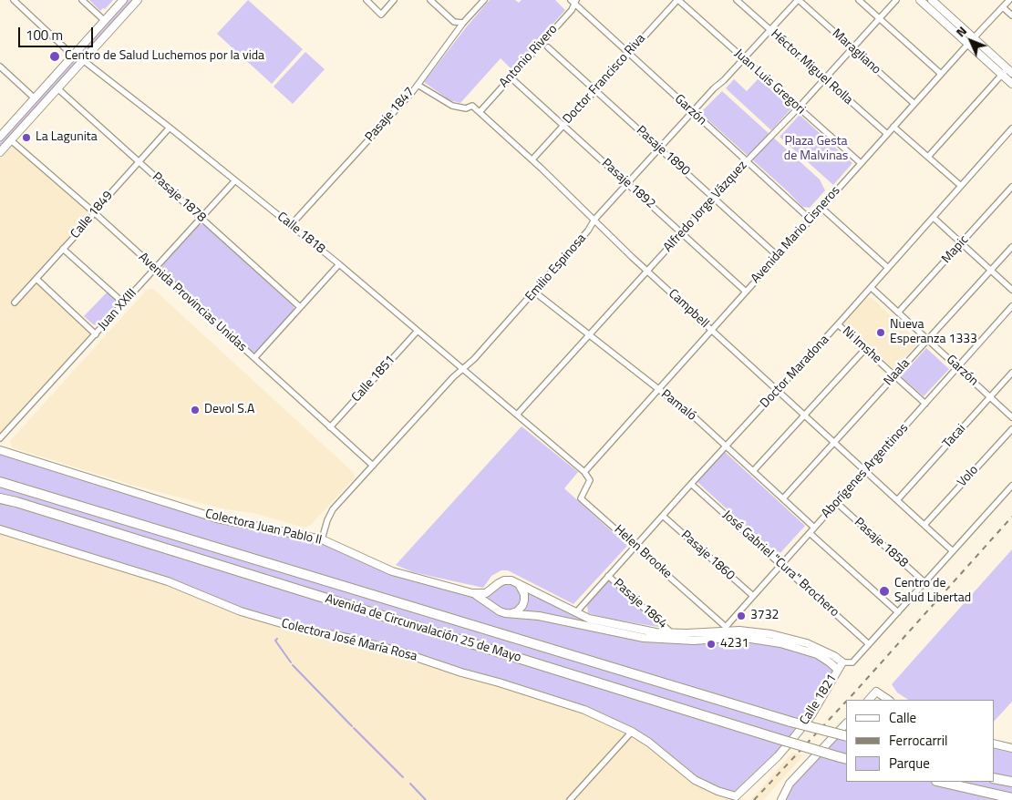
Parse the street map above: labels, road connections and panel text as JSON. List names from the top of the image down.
{
  "streets": {
    "highway": ["Avenida de Circunvalación 25 de Mayo"],
    "main road": [
      "Avenida Provincias Unidas",
      "Colectora Juan Pablo II",
      "Colectora José María Rosa",
      "Calle 1821"
    ],
    "street": [
      "Maragliano",
      "Antonio Rivero",
      "Héctor Miguel Rolla",
      "Doctor Francisco Riva",
      "Juan Luis Gregori",
      "Garzón",
      "Pasaje 1847",
      "Pasaje 1890",
      "Pasaje 1892",
      "Pasaje 1878",
      "Alfredo Jorge Vázquez",
      "Calle 1849",
      "Calle 1818",
      "Avenida Mario Cisneros",
      "Mapic",
      "Emilio Espinosa",
      "Campbell",
      "Juan XXIII",
      "Ni Imshe",
      "Doctor Maradona",
      "Naala",
      "Calle 1851",
      "Pamaló",
      "Tacai",
      "Aborígenes Argentinos",
      "Volo",
      "Pasaje 1858",
      "Helen Brooke",
      "Pasaje 1860",
      "José Gabriel \"Cura\" Brochero",
      "Pasaje 1864"
    ]
  },
  "crossings": [
    ["Maragliano", "Alfredo Jorge Vázquez"],
    ["Maragliano", "Avenida Mario Cisneros"],
    ["Maragliano", "Emilio Espinosa"],
    ["Antonio Rivero", "Garzón"],
    ["Antonio Rivero", "Pasaje 1892"],
    ["Antonio Rivero", "Campbell"],
    ["Héctor Miguel Rolla", "Alfredo Jorge Vázquez"],
    ["Héctor Miguel Rolla", "Avenida Mario Cisneros"],
    ["Héctor Miguel Rolla", "Emilio Espinosa"],
    ["Doctor Francisco Riva", "Juan Luis Gregori"],
    ["Doctor Francisco Riva", "Garzón"],
    ["Doctor Francisco Riva", "Pasaje 1890"],
    ["Doctor Francisco Riva", "Pasaje 1892"],
    ["Doctor Francisco Riva", "Campbell"],
    ["Juan Luis Gregori", "Alfredo Jorge Vázquez"],
    ["Juan Luis Gregori", "Avenida Mario Cisneros"],
    ["Juan Luis Gregori", "Emilio Espinosa"],
    ["Garzón", "Alfredo Jorge Vázquez"],
    ["Garzón", "Avenida Mario Cisneros"],
    ["Garzón", "Mapic"],
    ["Garzón", "Emilio Espinosa"],
    ["Garzón", "Doctor Maradona"],
    ["Garzón", "Naala"],
    ["Garzón", "Tacai"],
    ["Garzón", "Aborígenes Argentinos"],
    ["Pasaje 1847", "Calle 1818"],
    ["Pasaje 1847", "Campbell"],
    ["Pasaje 1890", "Alfredo Jorge Vázquez"],
    ["Pasaje 1890", "Avenida Mario Cisneros"],
    ["Pasaje 1890", "Emilio Espinosa"],
    ["Pasaje 1892", "Alfredo Jorge Vázquez"],
    ["Pasaje 1892", "Avenida Mario Cisneros"],
    ["Pasaje 1892", "Emilio Espinosa"],
    ["Pasaje 1878", "Calle 1849"],
    ["Pasaje 1878", "Juan XXIII"],
    ["Alfredo Jorge Vázquez", "Calle 1818"],
    ["Alfredo Jorge Vázquez", "Campbell"],
    ["Alfredo Jorge Vázquez", "Pamaló"],
    ["Calle 1849", "Calle 1818"],
    ["Calle 1849", "Avenida Provincias Unidas"],
    ["Calle 1818", "Avenida Mario Cisneros"],
    ["Calle 1818", "Emilio Espinosa"],
    ["Calle 1818", "Juan XXIII"],
    ["Calle 1818", "Calle 1851"],
    ["Calle 1818", "Helen Brooke"],
    ["Avenida Mario Cisneros", "Campbell"],
    ["Avenida Mario Cisneros", "Pamaló"],
    ["Avenida Mario Cisneros", "Helen Brooke"],
    ["Emilio Espinosa", "Avenida Provincias Unidas"],
    ["Emilio Espinosa", "Campbell"],
    ["Emilio Espinosa", "Pamaló"],
    ["Emilio Espinosa", "Colectora Juan Pablo II"],
    ["Avenida Provincias Unidas", "Juan XXIII"],
    ["Avenida Provincias Unidas", "Calle 1851"],
    ["Campbell", "Doctor Maradona"],
    ["Campbell", "Naala"],
    ["Campbell", "Tacai"],
    ["Campbell", "Aborígenes Argentinos"],
    ["Campbell", "Volo"],
    ["Campbell", "Calle 1821"],
    ["Ni Imshe", "Doctor Maradona"],
    ["Ni Imshe", "Naala"],
    ["Ni Imshe", "Aborígenes Argentinos"],
    ["Doctor Maradona", "Pamaló"],
    ["Doctor Maradona", "Colectora Juan Pablo II"],
    ["Doctor Maradona", "Helen Brooke"],
    ["Doctor Maradona", "Pasaje 1860"],
    ["Doctor Maradona", "José Gabriel \"Cura\" Brochero"],
    ["Doctor Maradona", "Pasaje 1864"],
    ["Naala", "Pamaló"],
    ["Pamaló", "Aborígenes Argentinos"],
    ["Aborígenes Argentinos", "Colectora Juan Pablo II"],
    ["Aborígenes Argentinos", "Pasaje 1858"],
    ["Aborígenes Argentinos", "Helen Brooke"],
    ["Aborígenes Argentinos", "Pasaje 1860"],
    ["Aborígenes Argentinos", "José Gabriel \"Cura\" Brochero"],
    ["Colectora Juan Pablo II", "Helen Brooke"],
    ["Colectora Juan Pablo II", "Pasaje 1864"],
    ["Colectora Juan Pablo II", "Calle 1821"],
    ["Pasaje 1858", "Calle 1821"],
    ["José Gabriel \"Cura\" Brochero", "Calle 1821"],
    ["Colectora José María Rosa", "Calle 1821"]
  ],
  "parks": ["Plaza Gesta de Malvinas"],
  "places": [
    "Centro de Salud Luchemos por la vida",
    "La Lagunita",
    "Nueva Esperanza 1333",
    "Devol S.A",
    "Centro de Salud Libertad",
    "3732",
    "4231"
  ],
  "legend": ["Calle", "Ferrocarril", "Parque"],
  "scale_bar": "100 m",
  "north": "top left"
}
